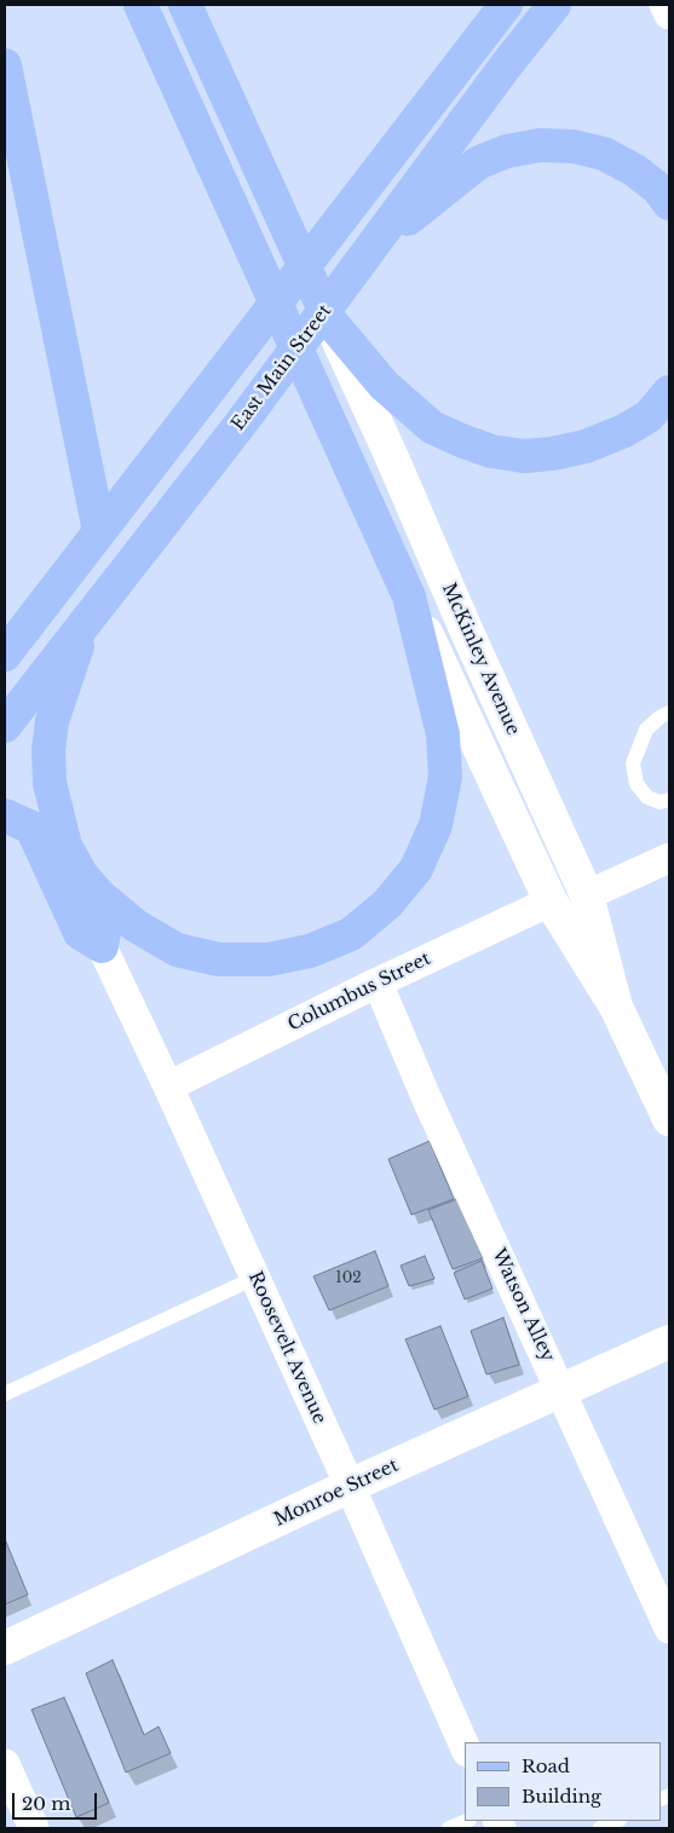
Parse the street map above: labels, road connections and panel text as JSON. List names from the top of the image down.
{
  "streets": {
    "main road": ["East Main Street"],
    "street": [
      "McKinley Avenue",
      "Columbus Street",
      "Watson Alley",
      "Roosevelt Avenue",
      "Monroe Street"
    ]
  },
  "crossings": [
    ["McKinley Avenue", "Columbus Street"],
    ["Columbus Street", "Watson Alley"],
    ["Columbus Street", "Roosevelt Avenue"],
    ["Watson Alley", "Monroe Street"],
    ["Roosevelt Avenue", "Monroe Street"]
  ],
  "house_numbers": ["102"],
  "legend": ["Road", "Building"],
  "scale_bar": "20 m"
}
